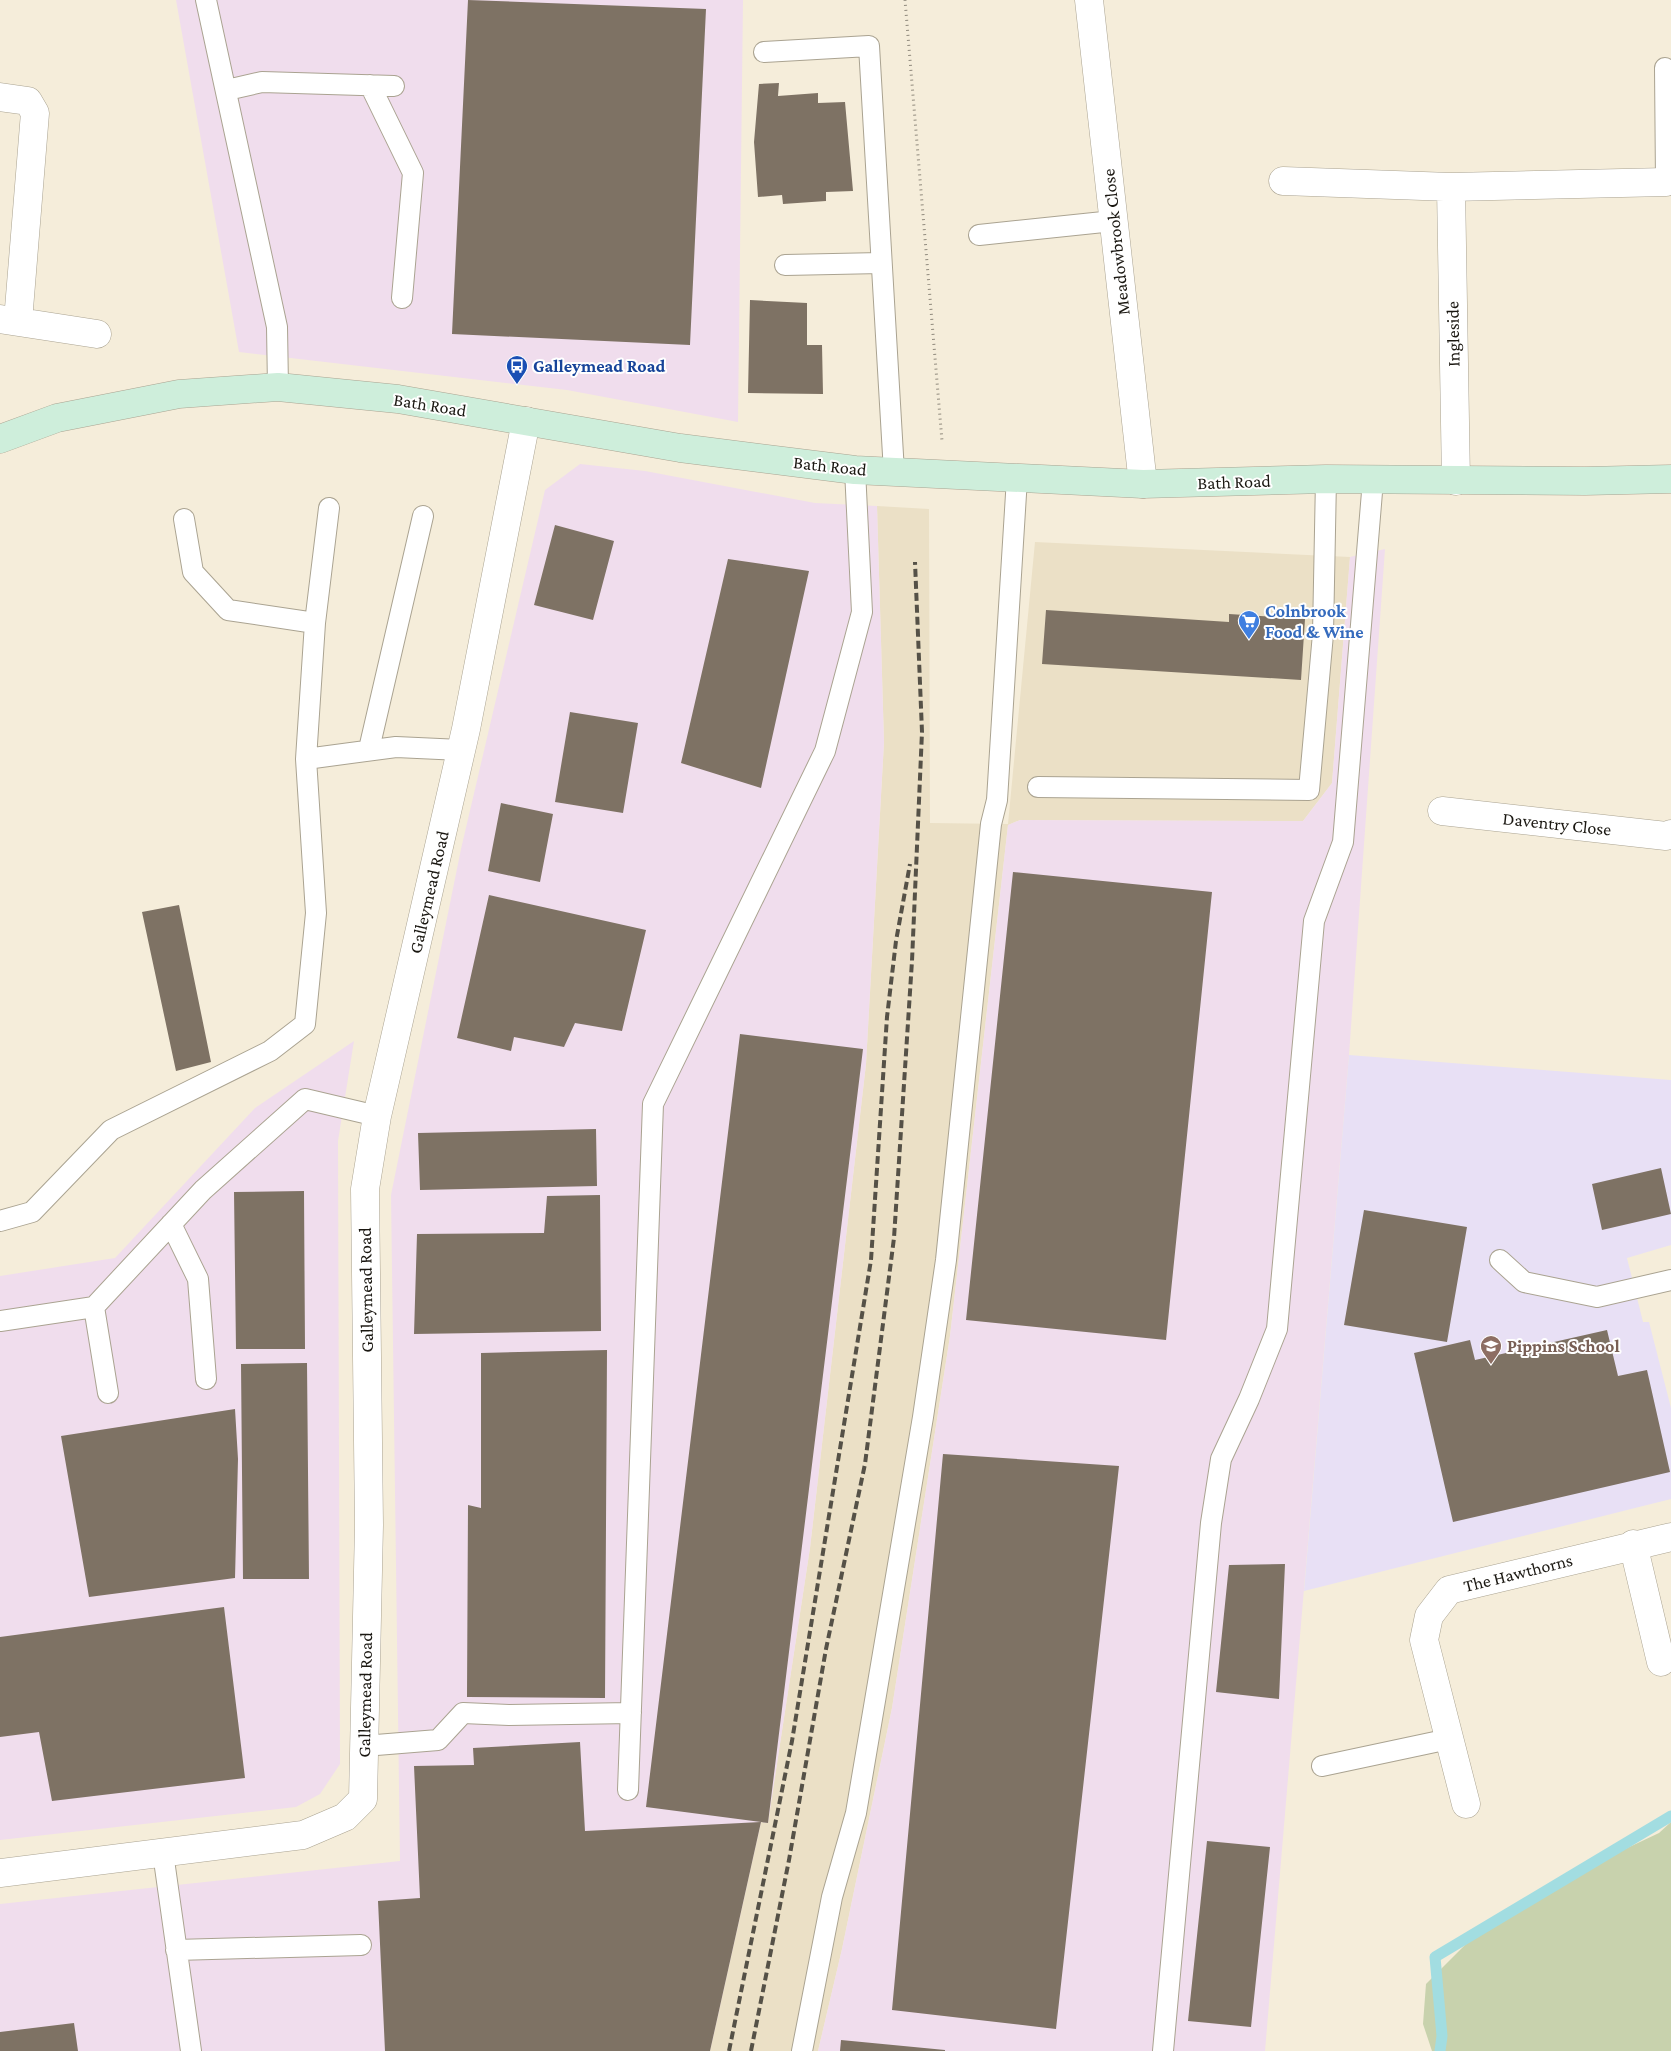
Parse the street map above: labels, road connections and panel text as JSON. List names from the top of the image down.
{
  "streets": {
    "street": [
      "Meadowbrook Close",
      "Ingleside",
      "Bath Road",
      "Daventry Close",
      "Galleymead Road",
      "The Hawthorns"
    ]
  },
  "crossings": [
    ["Meadowbrook Close", "Bath Road"],
    ["Ingleside", "Bath Road"],
    ["Bath Road", "Galleymead Road"]
  ],
  "places": {
    "bus stop": ["Galleymead Road"],
    "supermarket": ["Colnbrook Food & Wine"],
    "school or university": ["Pippins School"]
  }
}
